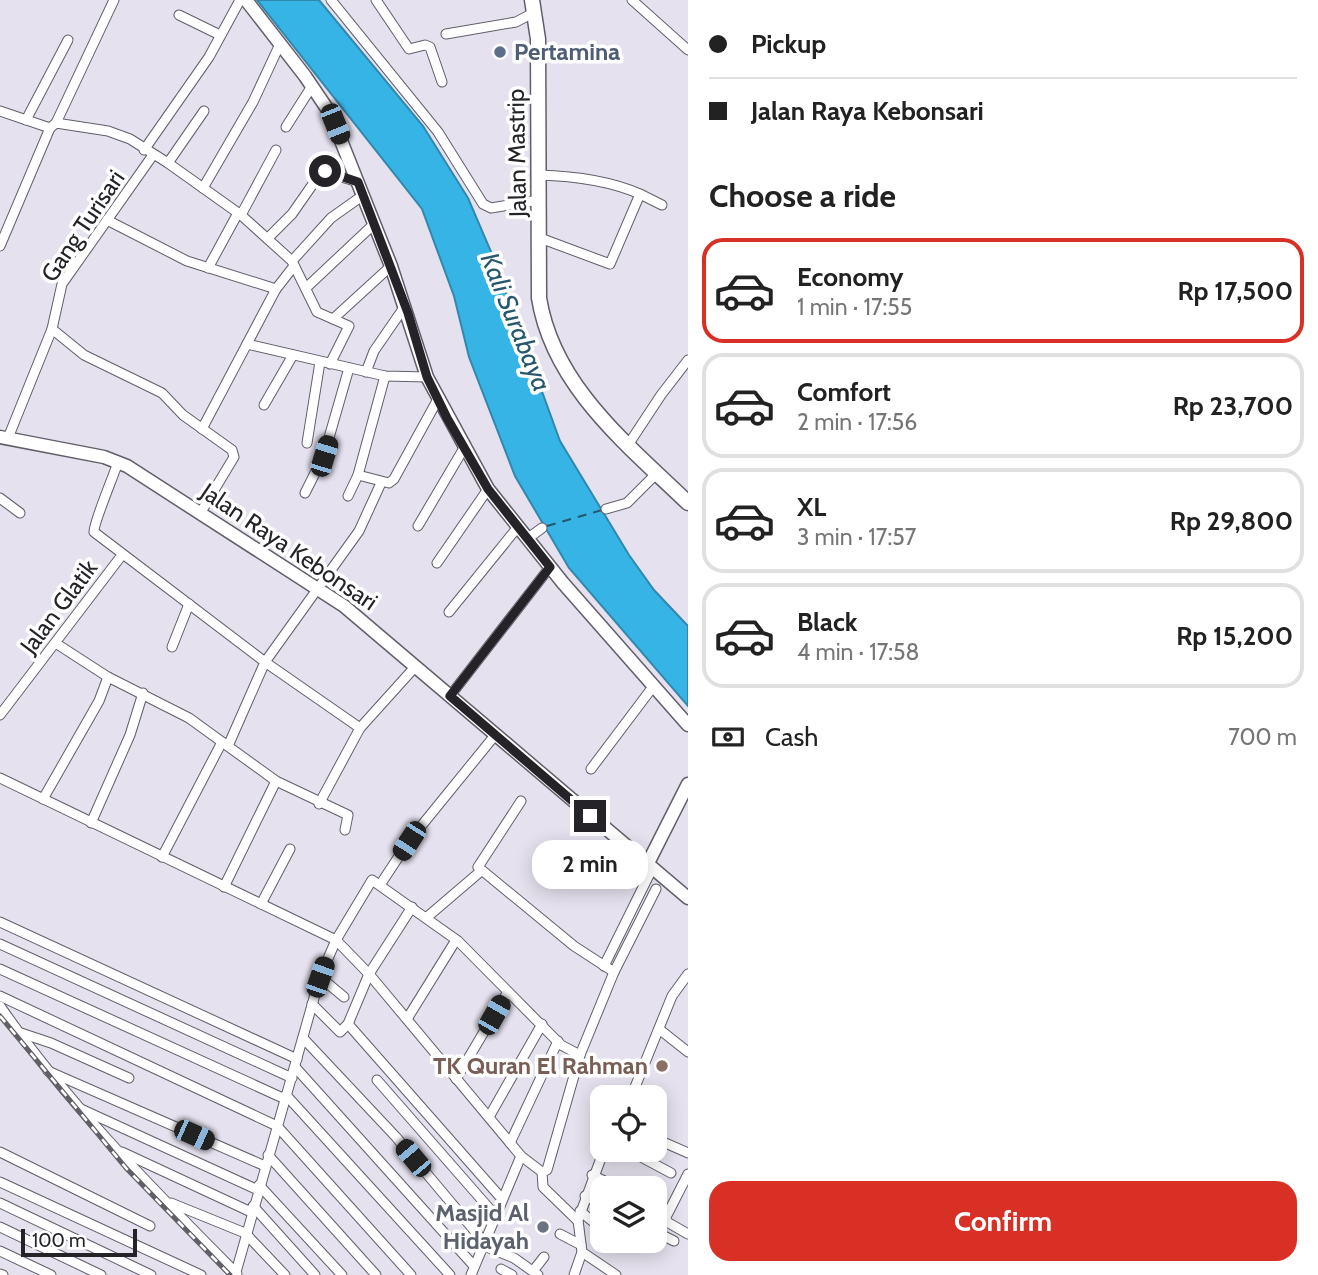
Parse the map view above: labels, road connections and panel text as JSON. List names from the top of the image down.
{
  "streets": {
    "main road": ["Jalan Mastrip"],
    "street": ["Gang Turisari", "Jalan Raya Kebonsari", "Jalan Glatik"]
  },
  "crossings": [
    ["Gang Turisari", "Jalan Raya Kebonsari"]
  ],
  "water": ["Kali Surabaya"],
  "places": ["Pertamina", "TK Quran El Rahman", "Masjid Al Hidayah"],
  "scale_bar": "100 m",
  "page": {
    "banner": ["Pickup", "Jalan Raya Kebonsari"],
    "heading": "Choose a ride",
    "list": [
      {
        "name": "Economy",
        "note": "1 min · 17:55",
        "value": "Rp 17,500"
      },
      {
        "name": "Comfort",
        "note": "2 min · 17:56",
        "value": "Rp 23,700"
      },
      {
        "name": "XL",
        "note": "3 min · 17:57",
        "value": "Rp 29,800"
      },
      {
        "name": "Black",
        "note": "4 min · 17:58",
        "value": "Rp 15,200"
      }
    ],
    "pay": ["Cash", "700 m"],
    "bubble": "2 min",
    "buttons": "Confirm",
    "scale": "100 m"
  }
}
